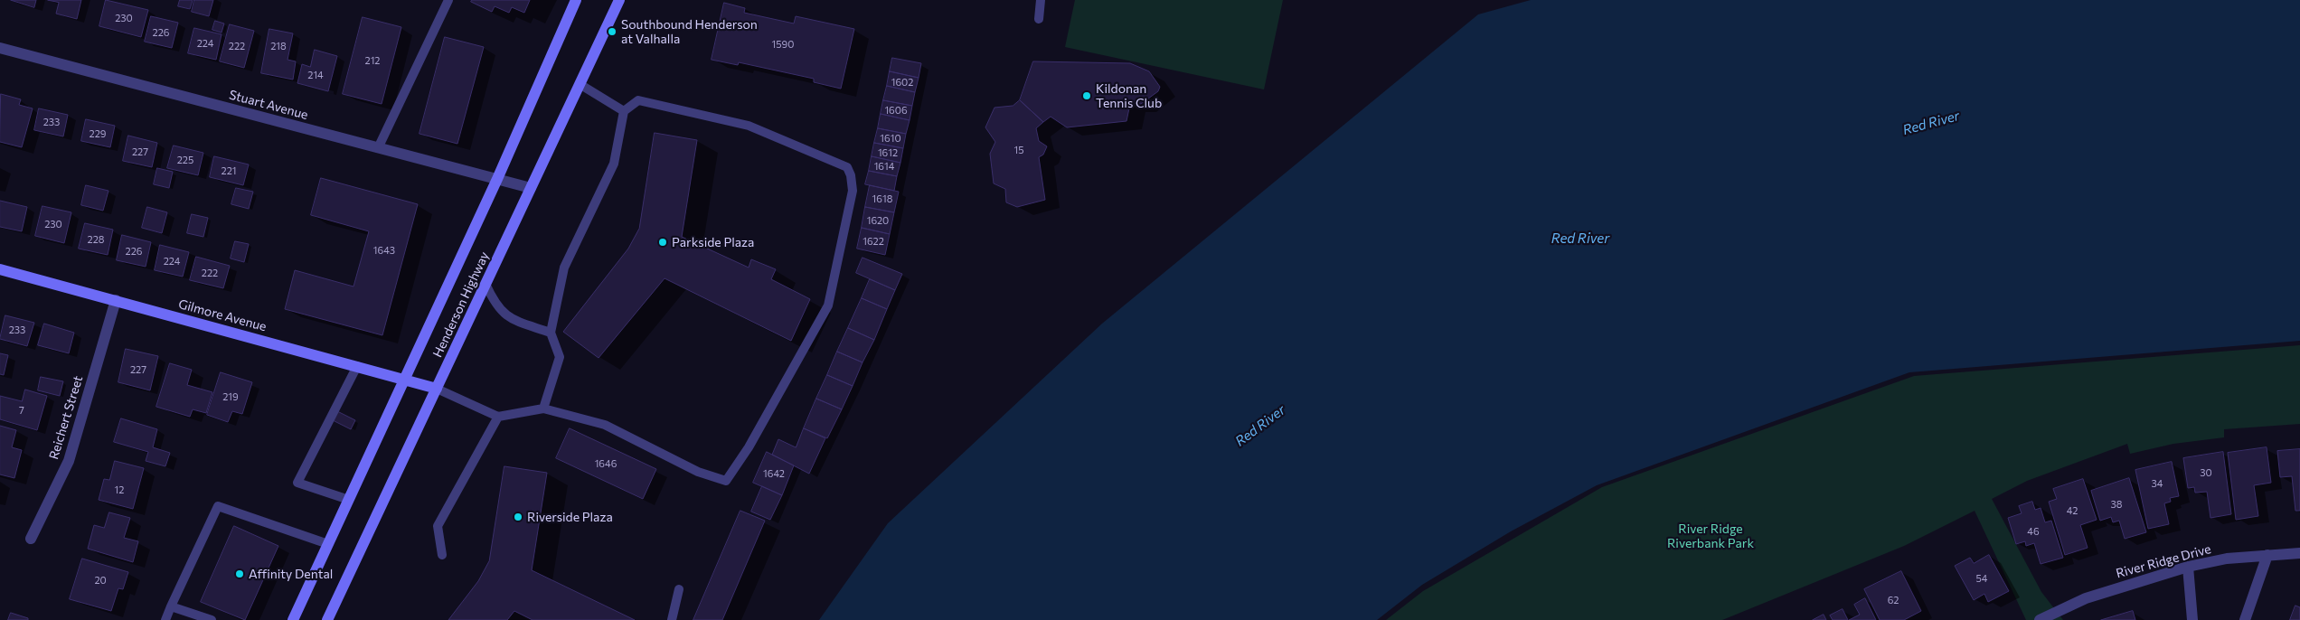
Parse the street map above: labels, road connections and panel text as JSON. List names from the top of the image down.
{
  "streets": {
    "main road": ["Henderson Highway", "Gilmore Avenue"],
    "street": ["Stuart Avenue", "Reichert Street", "River Ridge Drive"]
  },
  "crossings": [
    ["Stuart Avenue", "Henderson Highway"],
    ["Henderson Highway", "Gilmore Avenue"],
    ["Gilmore Avenue", "Reichert Street"]
  ],
  "water": ["Red River"],
  "parks": ["River Ridge Riverbank Park"],
  "places": [
    "Southbound Henderson at Valhalla",
    "Kildonan Tennis Club",
    "Parkside Plaza",
    "Riverside Plaza",
    "Affinity Dental"
  ],
  "house_numbers": [
    "230",
    "226",
    "224",
    "1590",
    "222",
    "218",
    "212",
    "214",
    "1602",
    "1606",
    "233",
    "229",
    "1610",
    "15",
    "227",
    "1612",
    "225",
    "1614",
    "221",
    "1618",
    "1620",
    "230",
    "228",
    "1622",
    "1643",
    "226",
    "224",
    "222",
    "233",
    "227",
    "219",
    "7",
    "1646",
    "30",
    "1642",
    "34",
    "12",
    "38",
    "42",
    "46",
    "54",
    "20",
    "62"
  ]
}
